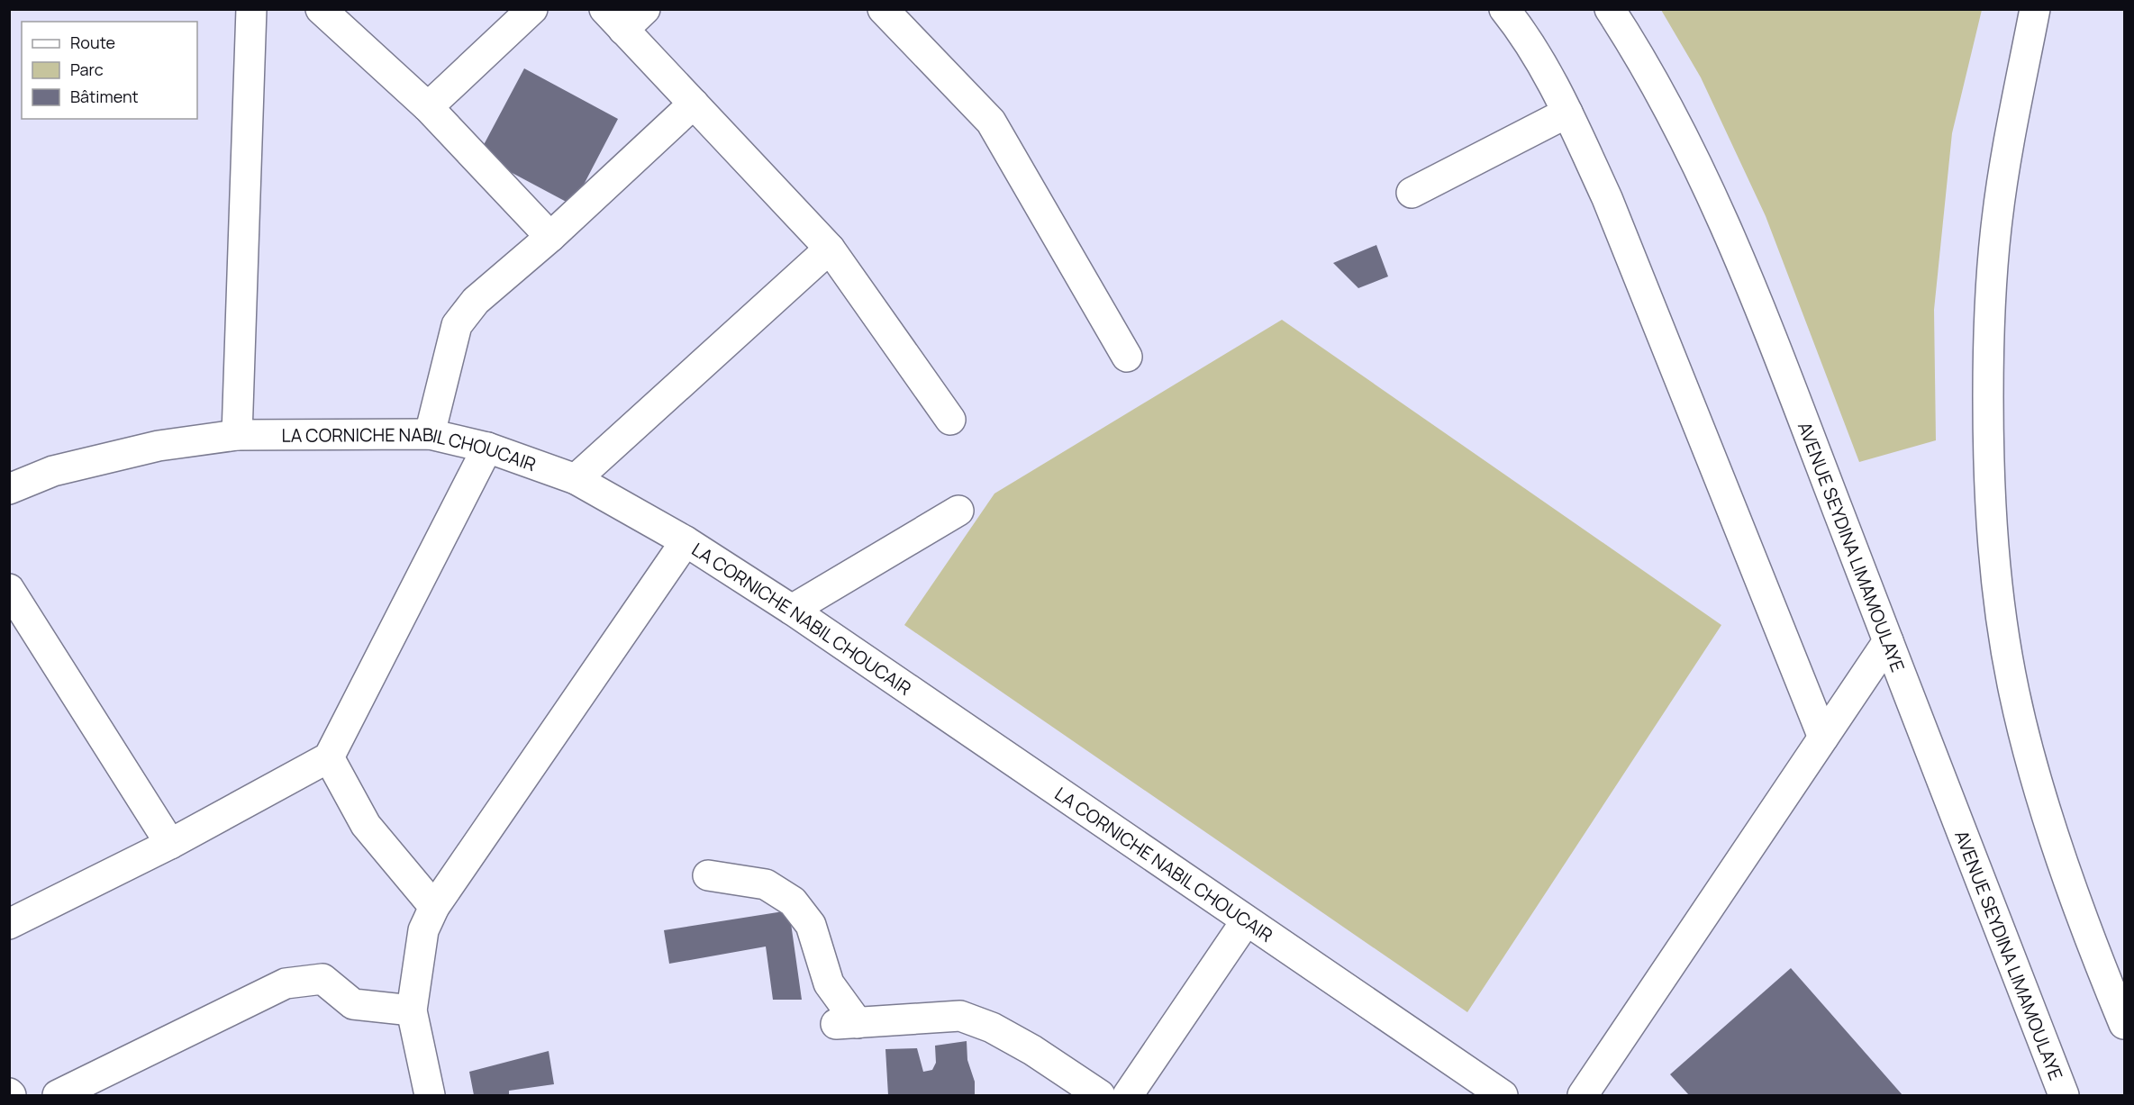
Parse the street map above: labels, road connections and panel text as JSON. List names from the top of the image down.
{
  "streets": {
    "main road": ["LA CORNICHE NABIL CHOUCAIR", "AVENUE SEYDINA LIMAMOULAYE"]
  },
  "legend": ["Route", "Parc", "Bâtiment"]
}
